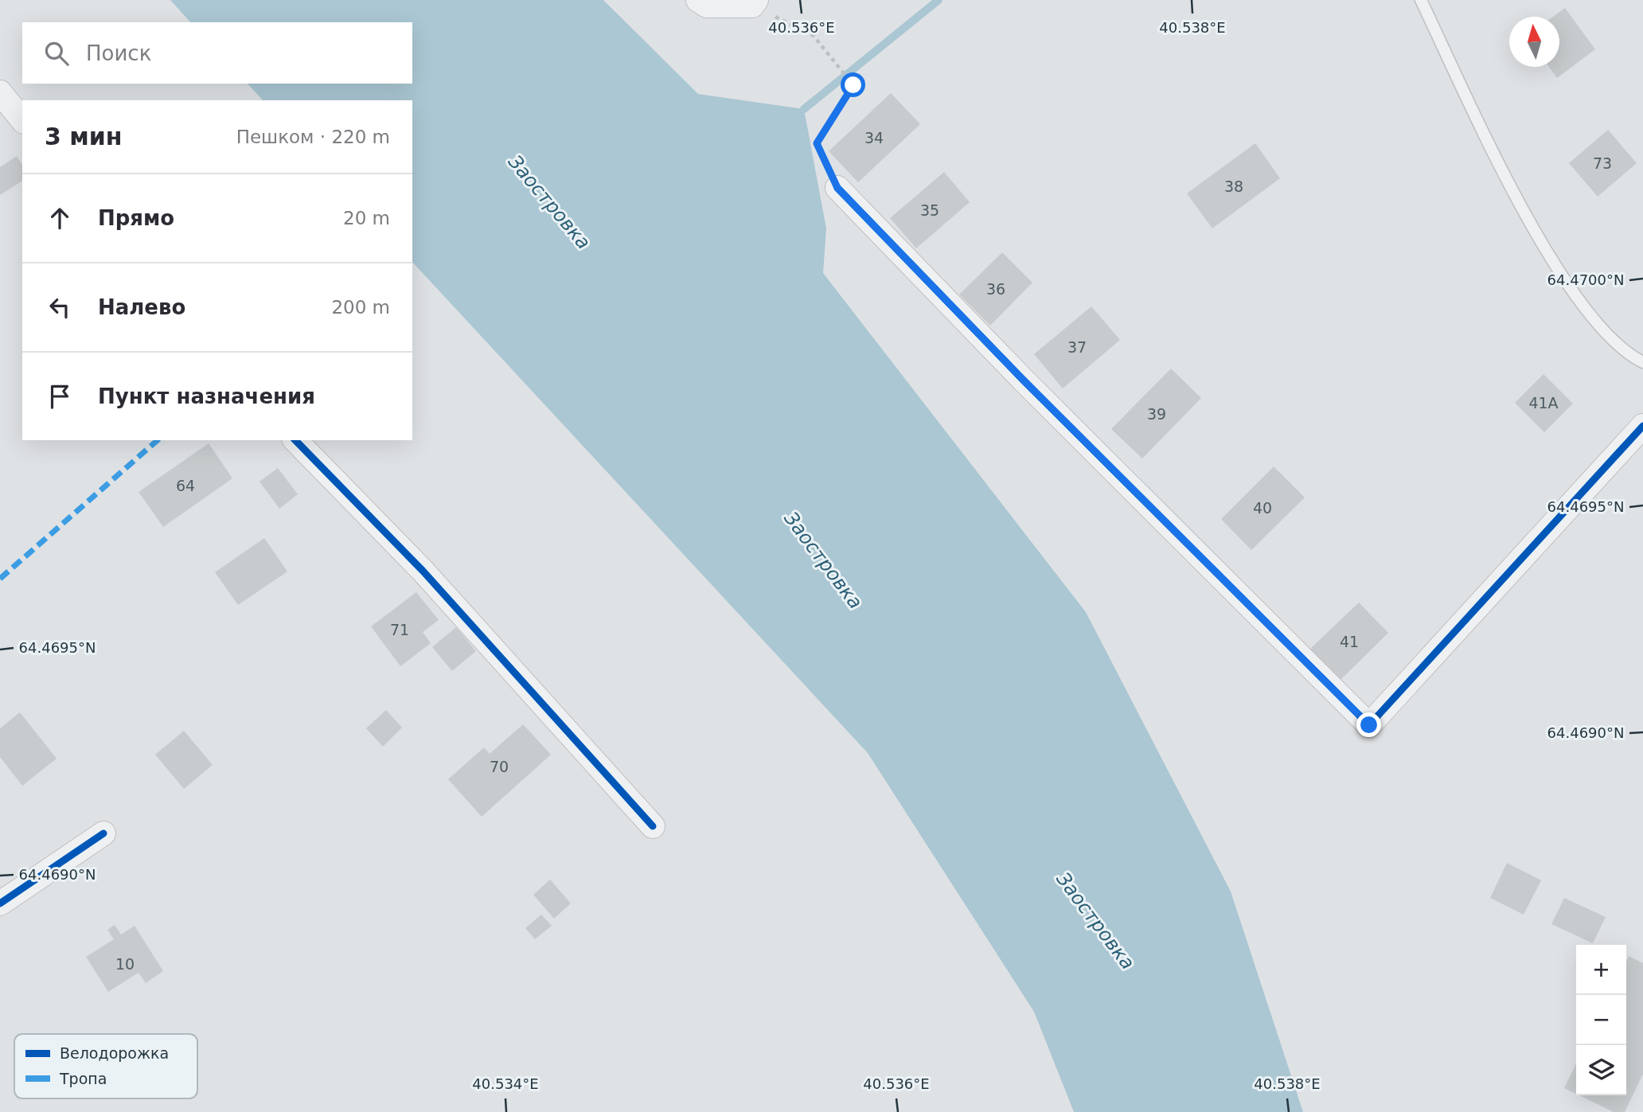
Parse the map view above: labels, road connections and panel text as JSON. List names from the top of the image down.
{
  "water": ["Заостровка"],
  "house_numbers": [
    "34",
    "73",
    "38",
    "35",
    "36",
    "37",
    "41А",
    "39",
    "64",
    "40",
    "71",
    "41",
    "70",
    "10"
  ],
  "legend": ["Велодорожка", "Тропа"],
  "north": "top",
  "page": {
    "search": "Поиск",
    "heading": ["3 мин", "Пешком · 220 m"],
    "list": [
      ["Прямо", "20 m"],
      ["Налево", "200 m"],
      "Пункт назначения"
    ],
    "map_buttons": ["+", "−"]
  },
  "coordinates": [
    "40.536°E",
    "40.538°E",
    "64.4700°N",
    "64.4695°N",
    "64.4690°N",
    "40.534°E"
  ]
}
